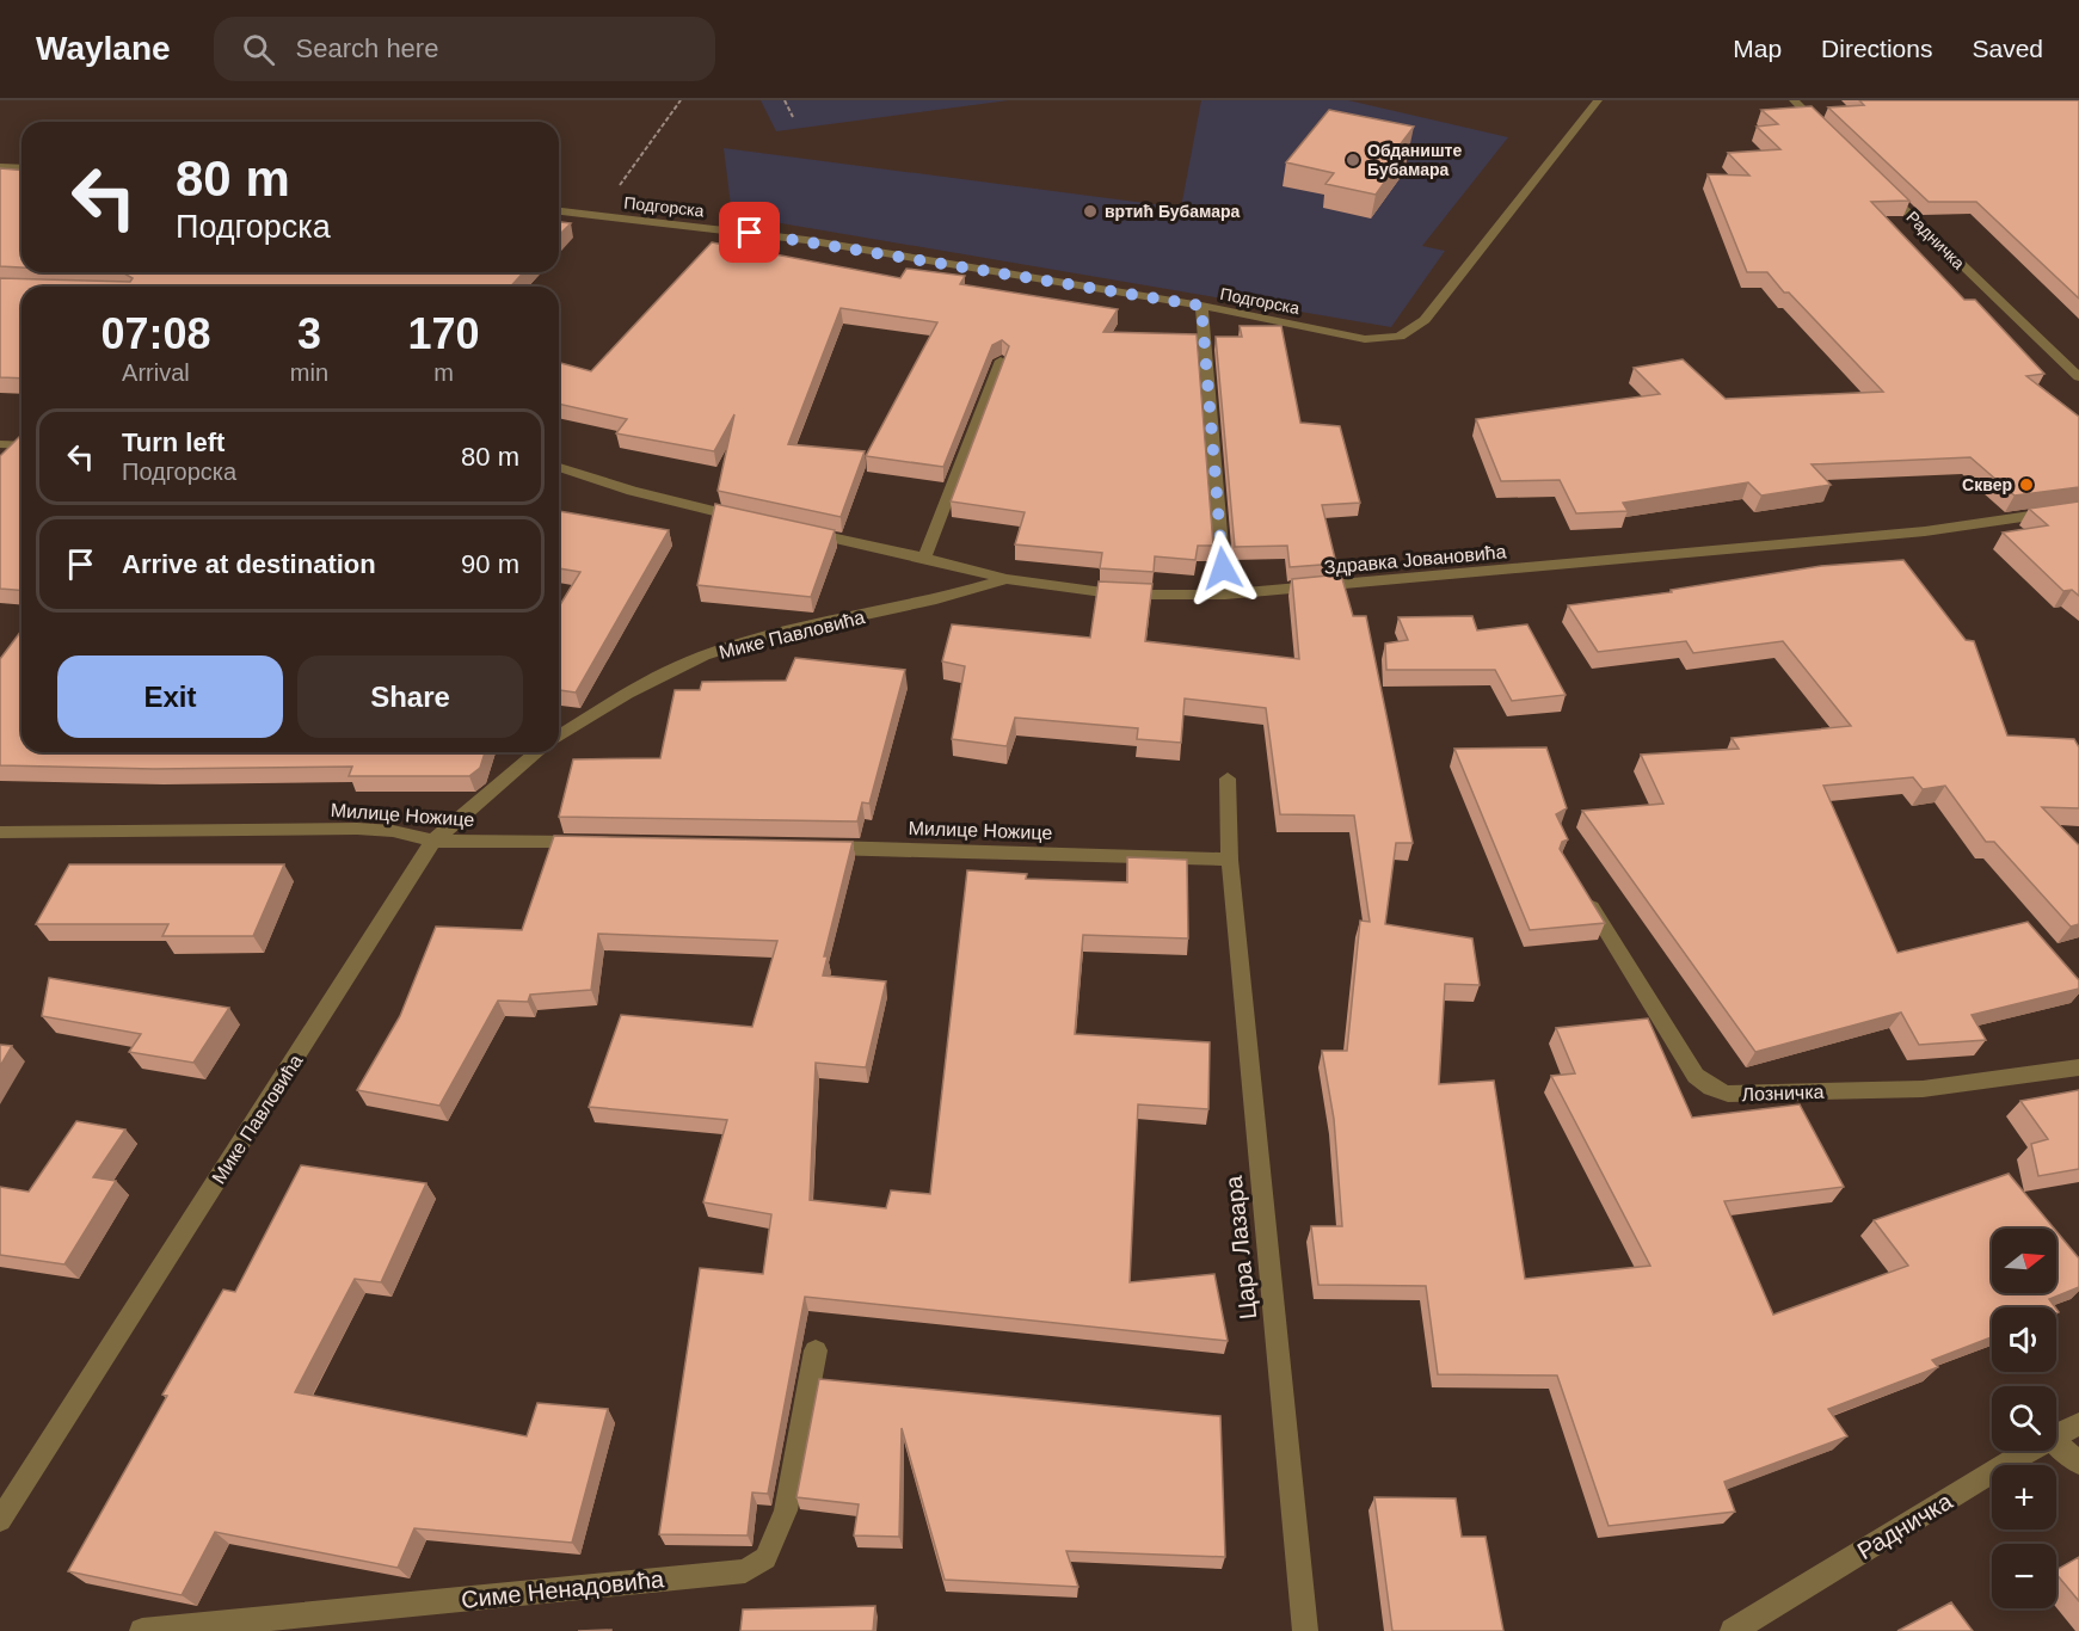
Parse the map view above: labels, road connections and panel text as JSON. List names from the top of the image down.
{
  "streets": {
    "street": [
      "Подгорска",
      "Радничка",
      "Здравка Јовановића",
      "Мике Павловића",
      "Милице Ножице",
      "Лозничка",
      "Цара Лазара",
      "Симе Ненадовића"
    ]
  },
  "crossings": [
    ["Здравка Јовановића", "Мике Павловића"],
    ["Мике Павловића", "Милице Ножице"],
    ["Милице Ножице", "Цара Лазара"]
  ],
  "places": ["Обданиште Бубамара", "вртић Бубамара", "Сквер"],
  "north": "right",
  "page": {
    "header": "Waylane",
    "search": "Search here",
    "nav": ["Map", "Directions", "Saved"],
    "turn": ["80 m", "Подгорска"],
    "eta": [
      "07:08",
      "Arrival",
      "3",
      "min",
      "170",
      "m"
    ],
    "list": [
      {
        "name": "Turn left",
        "note": "Подгорска",
        "value": "80 m"
      },
      {
        "name": "Arrive at destination",
        "value": "90 m"
      }
    ],
    "buttons": ["Exit", "Share"],
    "map_buttons": ["+", "−"]
  }
}
